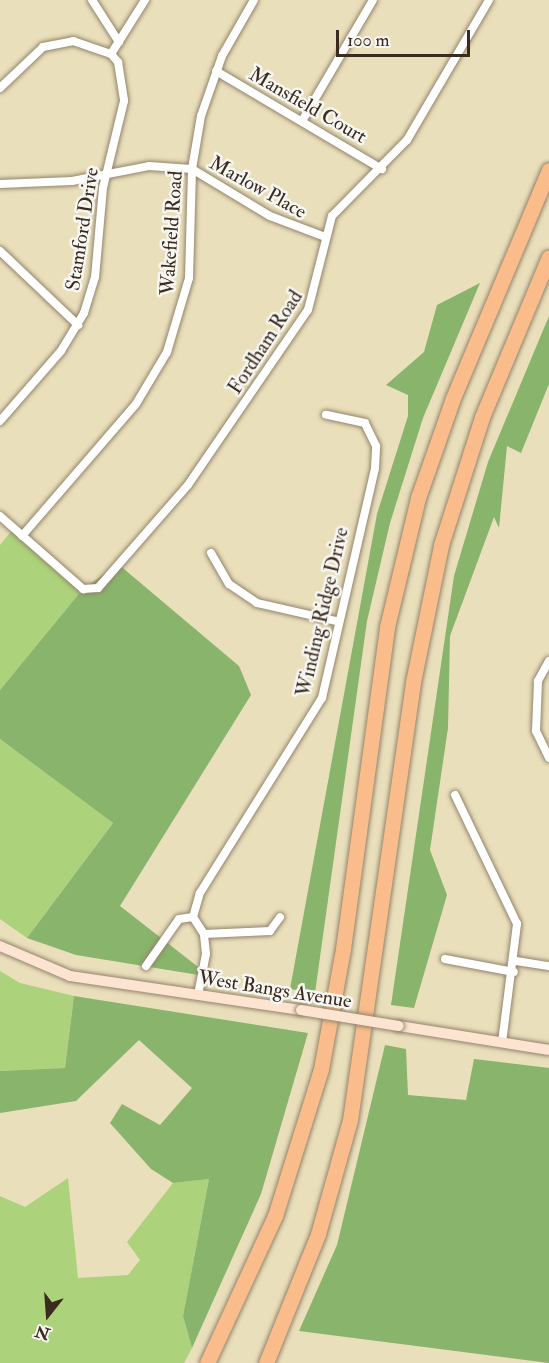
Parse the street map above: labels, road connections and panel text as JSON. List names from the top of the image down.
{
  "streets": {
    "street": [
      "Mansfield Court",
      "Marlow Place",
      "Stamford Drive",
      "Wakefield Road",
      "Fordham Road",
      "Winding Ridge Drive",
      "West Bangs Avenue"
    ]
  },
  "crossings": [
    ["Mansfield Court", "Wakefield Road"],
    ["Mansfield Court", "Fordham Road"],
    ["Marlow Place", "Stamford Drive"],
    ["Marlow Place", "Wakefield Road"],
    ["Marlow Place", "Fordham Road"],
    ["Wakefield Road", "Fordham Road"]
  ],
  "scale_bar": "100 m",
  "north": "bottom"
}
